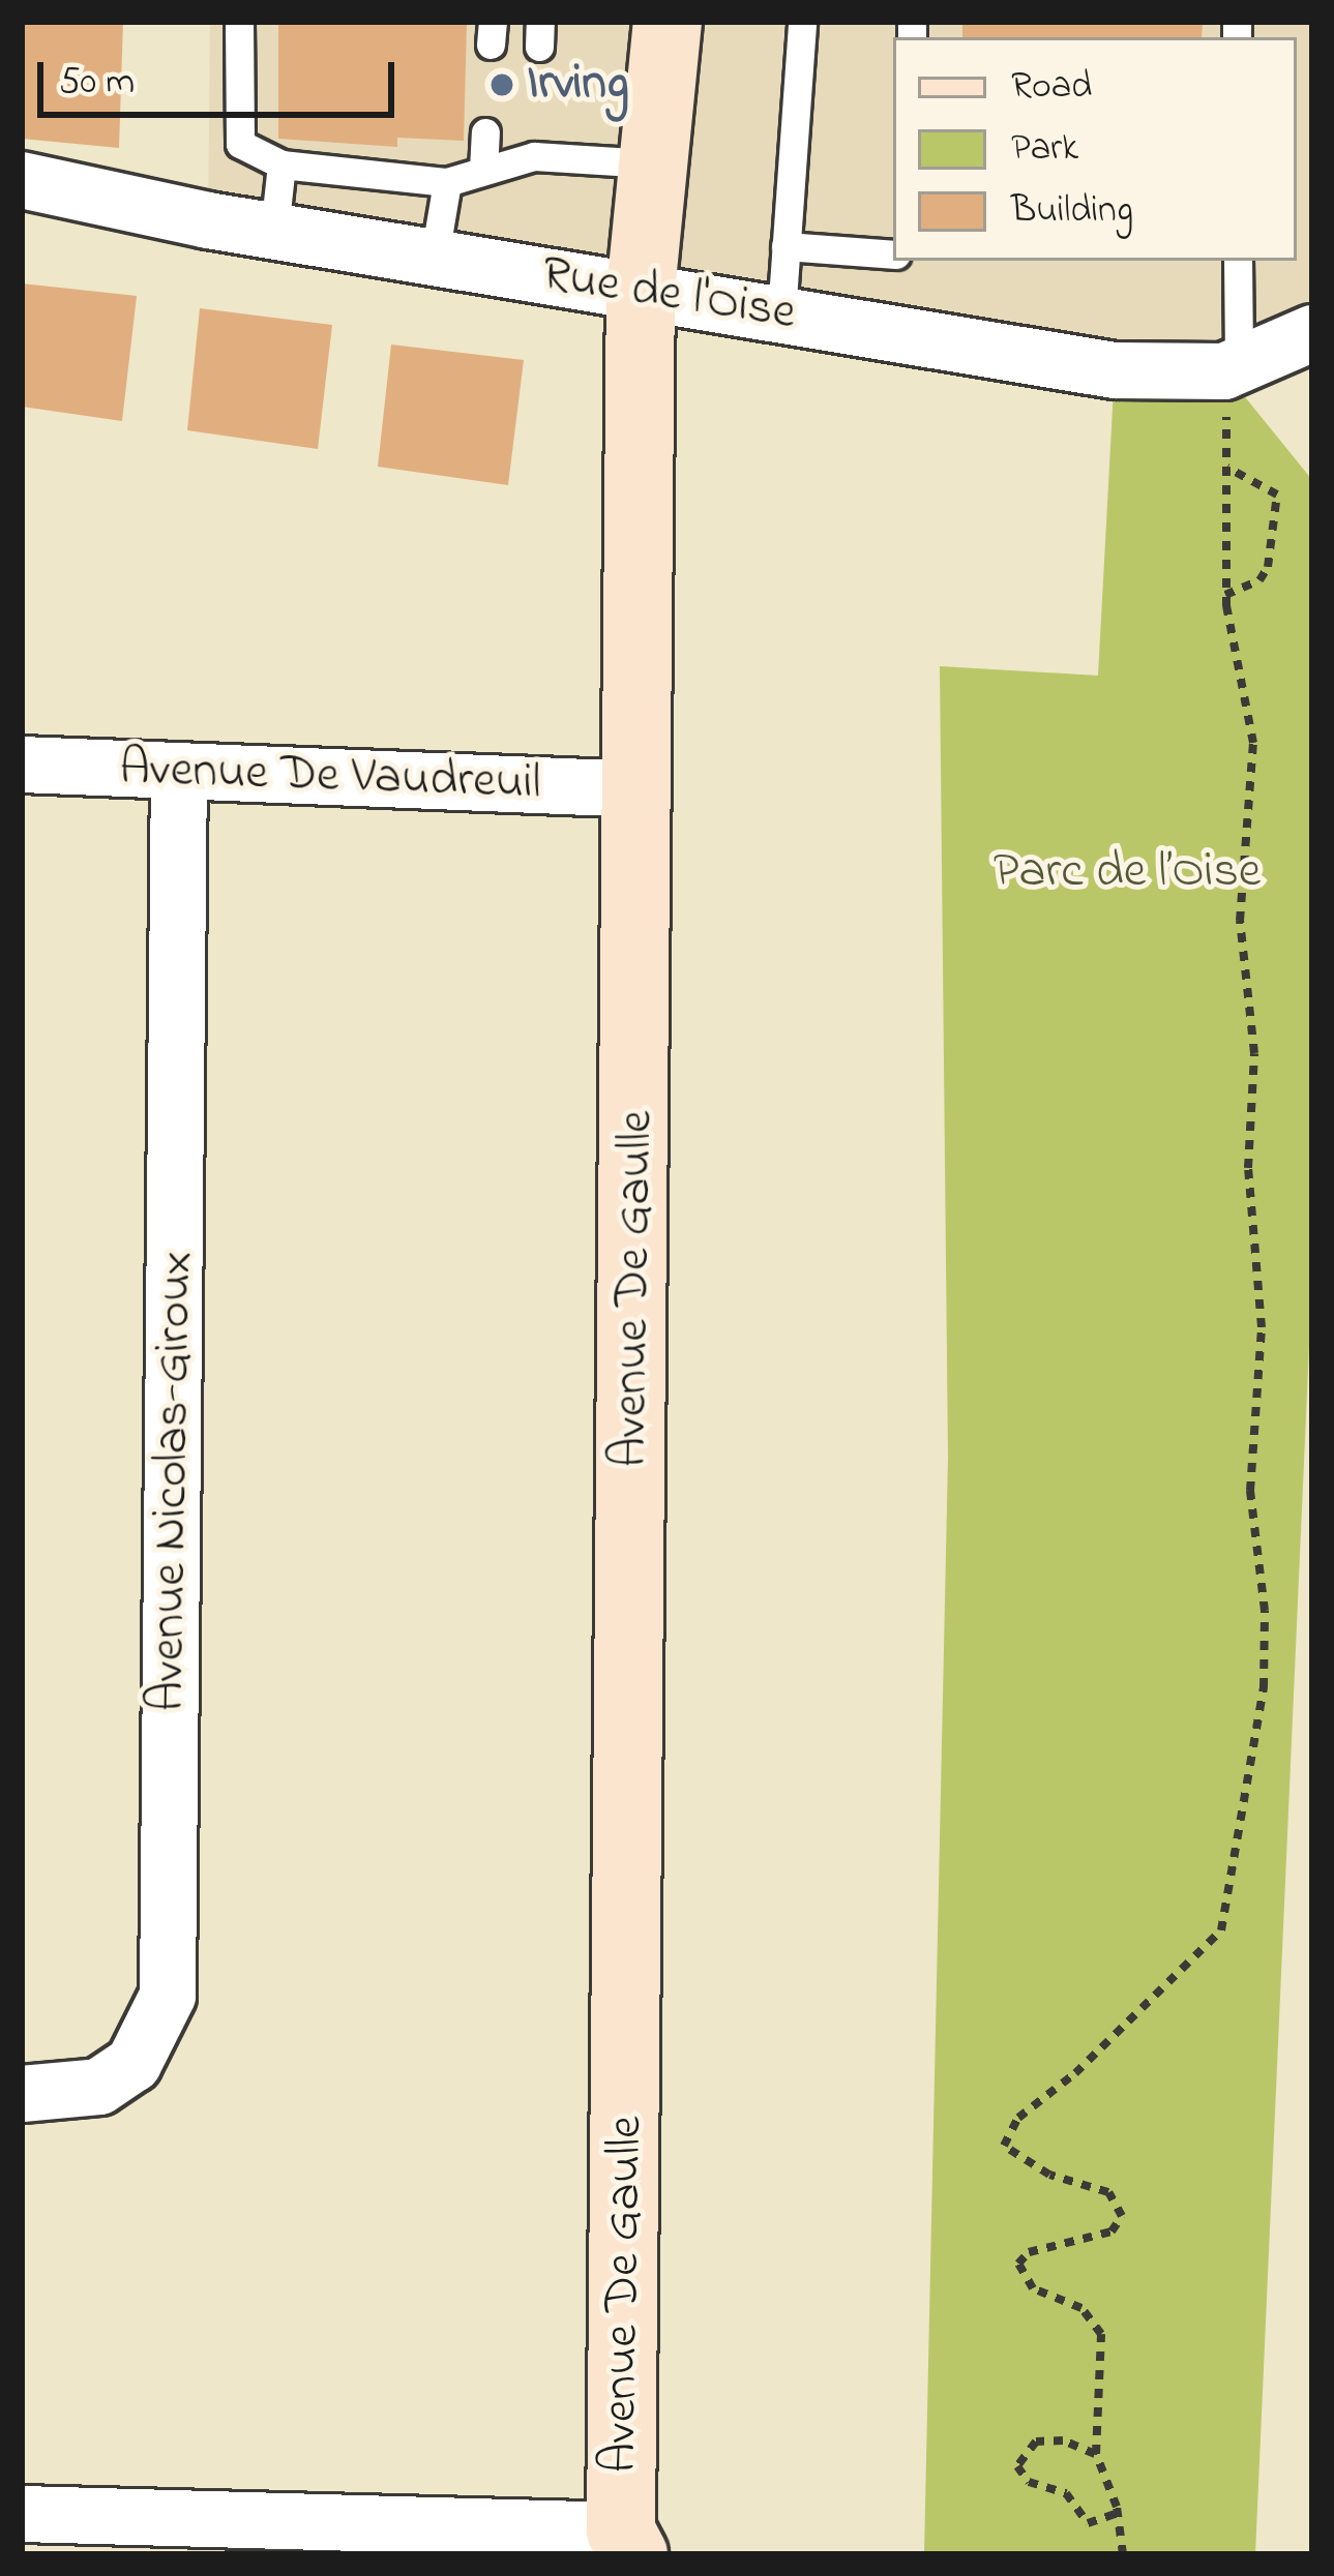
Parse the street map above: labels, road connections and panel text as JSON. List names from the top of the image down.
{
  "streets": {
    "street": [
      "Rue de l'Oise",
      "Avenue De Vaudreuil",
      "Avenue De Gaulle",
      "Avenue Nicolas-Giroux"
    ]
  },
  "crossings": [
    ["Rue de l'Oise", "Avenue De Gaulle"],
    ["Avenue De Vaudreuil", "Avenue De Gaulle"],
    ["Avenue De Vaudreuil", "Avenue Nicolas-Giroux"]
  ],
  "parks": ["Parc de l’Oise"],
  "places": ["Irving"],
  "legend": ["Road", "Park", "Building"],
  "scale_bar": "50 m"
}
